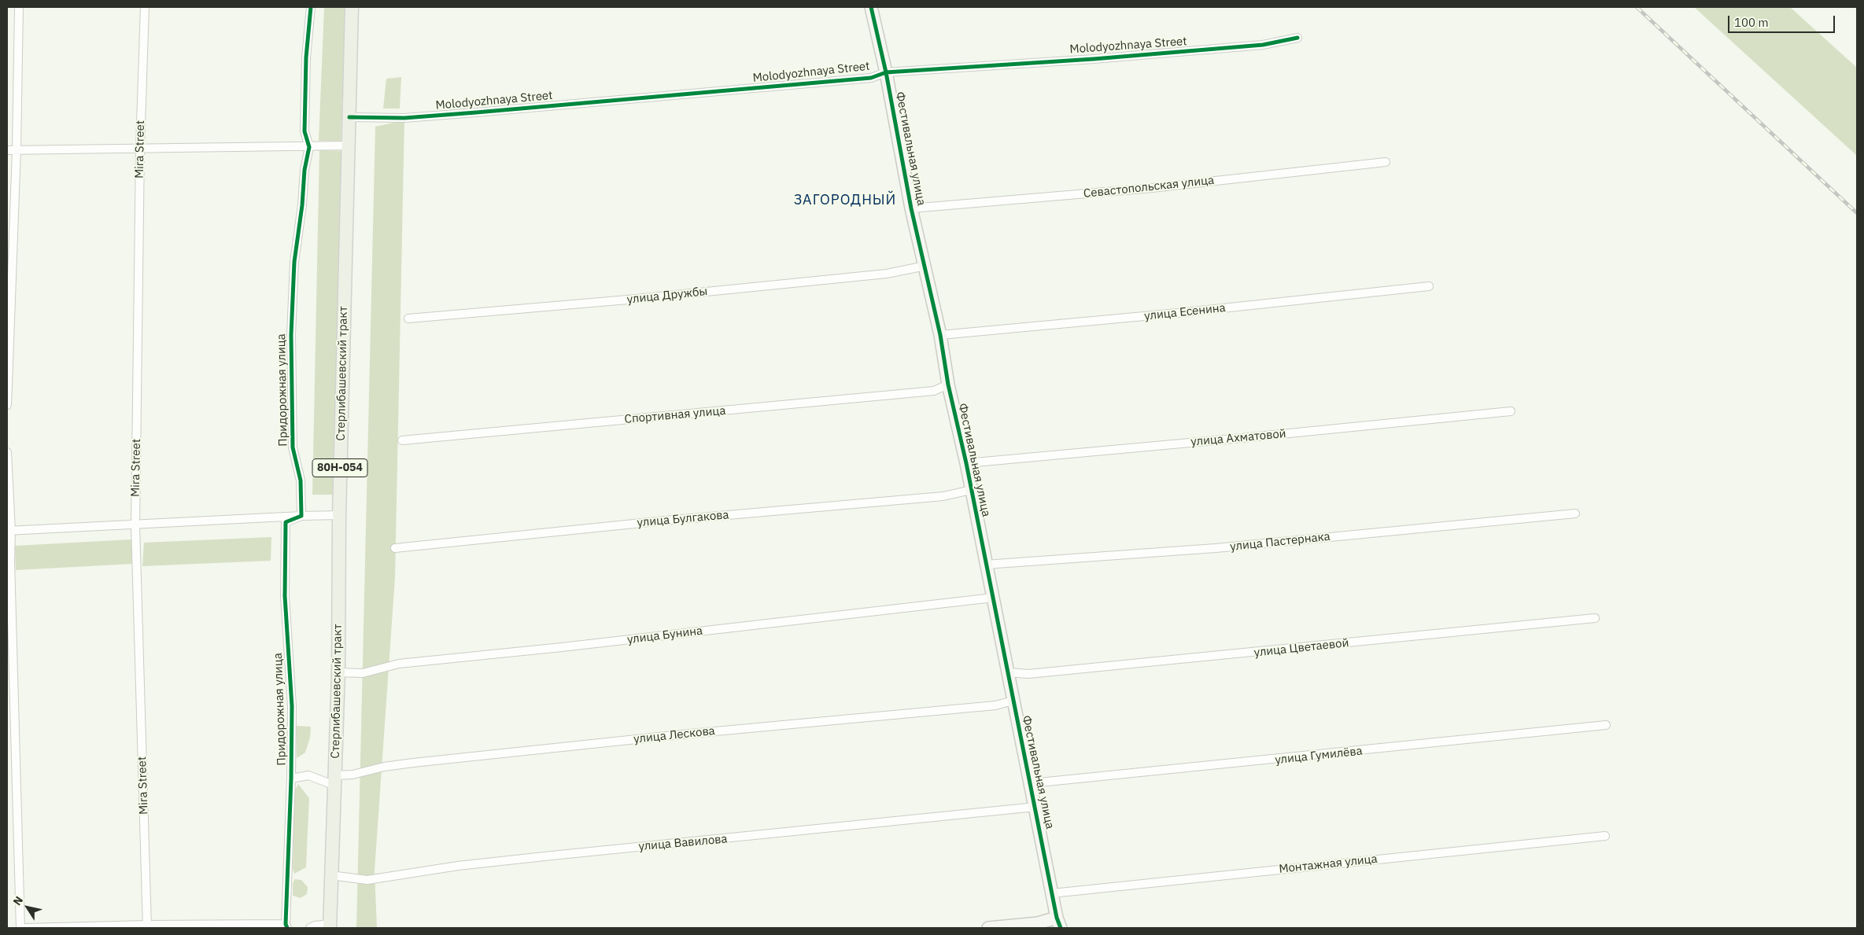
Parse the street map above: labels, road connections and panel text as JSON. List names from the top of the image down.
{
  "streets": {
    "main road": ["Стерлибашевский тракт", "80Н-054"],
    "street": [
      "Molodyozhnaya Street",
      "Фестивальная улица",
      "Mira Street",
      "Севастопольская улица",
      "улица Дружбы",
      "улица Есенина",
      "Придорожная улица",
      "Спортивная улица",
      "улица Ахматовой",
      "улица Булгакова",
      "улица Пастернака",
      "улица Бунина",
      "улица Цветаевой",
      "улица Лескова",
      "улица Гумилёва",
      "улица Вавилова",
      "Монтажная улица"
    ]
  },
  "crossings": [
    ["Molodyozhnaya Street", "Фестивальная улица"],
    ["Molodyozhnaya Street", "Стерлибашевский тракт"],
    ["Фестивальная улица", "Севастопольская улица"],
    ["Фестивальная улица", "улица Дружбы"],
    ["Фестивальная улица", "улица Есенина"],
    ["Фестивальная улица", "Спортивная улица"],
    ["Фестивальная улица", "улица Ахматовой"],
    ["Фестивальная улица", "улица Булгакова"],
    ["Фестивальная улица", "улица Пастернака"],
    ["Фестивальная улица", "улица Бунина"],
    ["Фестивальная улица", "улица Цветаевой"],
    ["Фестивальная улица", "улица Лескова"],
    ["Фестивальная улица", "улица Гумилёва"],
    ["Фестивальная улица", "улица Вавилова"],
    ["Фестивальная улица", "Монтажная улица"],
    ["Стерлибашевский тракт", "улица Бунина"],
    ["Стерлибашевский тракт", "улица Лескова"],
    ["Стерлибашевский тракт", "улица Вавилова"]
  ],
  "districts": ["ЗАГОРОДНЫЙ"],
  "scale_bar": "100 m",
  "north": "top left"
}
